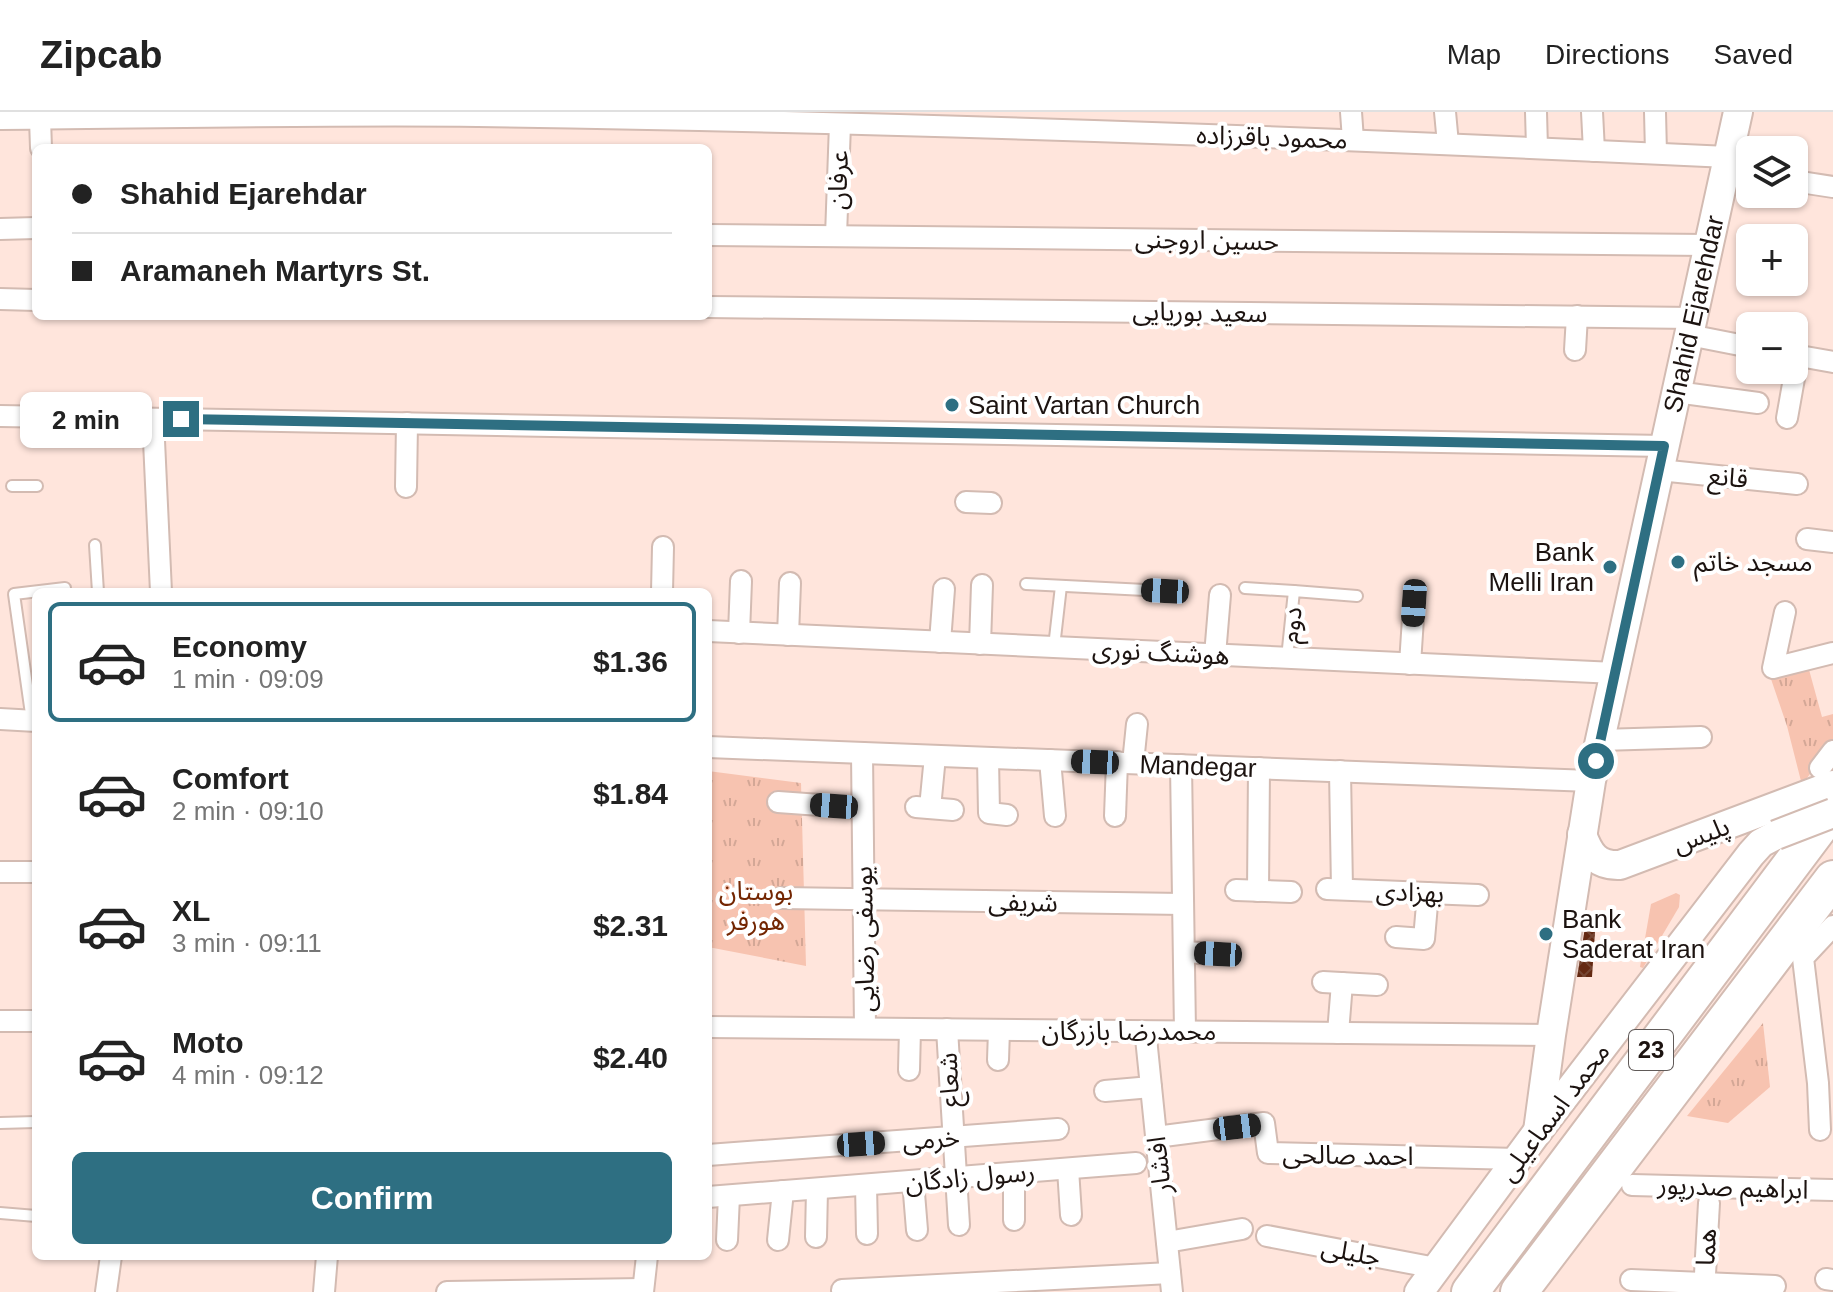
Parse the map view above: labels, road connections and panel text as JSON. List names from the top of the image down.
{
  "streets": {
    "highway": ["23"],
    "main road": ["Shahid Ejarehdar", "پلیس", "محمد اسماعیلی"],
    "street": [
      "محمود باقرزاده",
      "عرفان",
      "حسین اروجنی",
      "سعید بوریایی",
      "قانع",
      "هوشنگ نوری",
      "Mandegar",
      "بهزادی",
      "شریفی",
      "یوسفی رضایی",
      "محمدرضا بازرگان",
      "شعاع",
      "خرمی",
      "احمد صالحی",
      "افشار",
      "رسول زادگان",
      "ابراهیم صدرپور",
      "هما",
      "جلیلی"
    ],
    "lane": ["دوم"]
  },
  "crossings": [
    ["محمود باقرزاده", "عرفان"],
    ["محمود باقرزاده", "Shahid Ejarehdar"],
    ["عرفان", "حسین اروجنی"],
    ["حسین اروجنی", "Shahid Ejarehdar"],
    ["سعید بوریایی", "Shahid Ejarehdar"],
    ["Shahid Ejarehdar", "قانع"],
    ["Shahid Ejarehdar", "هوشنگ نوری"],
    ["Shahid Ejarehdar", "Mandegar"],
    ["Shahid Ejarehdar", "پلیس"],
    ["Shahid Ejarehdar", "محمدرضا بازرگان"],
    ["Shahid Ejarehdar", "محمد اسماعیلی"],
    ["دوم", "هوشنگ نوری"],
    ["Mandegar", "بهزادی"],
    ["Mandegar", "یوسفی رضایی"],
    ["شریفی", "یوسفی رضایی"],
    ["یوسفی رضایی", "محمدرضا بازرگان"],
    ["محمدرضا بازرگان", "شعاع"],
    ["23", "محمد اسماعیلی"],
    ["شعاع", "خرمی"],
    ["شعاع", "رسول زادگان"],
    ["محمد اسماعیلی", "احمد صالحی"],
    ["محمد اسماعیلی", "جلیلی"],
    ["احمد صالحی", "افشار"]
  ],
  "parks": ["بوستان هورفر"],
  "places": [
    "Saint Vartan Church",
    "مسجد خاتم",
    "Bank Melli Iran",
    "Bank Saderat Iran"
  ],
  "page": {
    "header": "Zipcab",
    "nav": ["Map", "Directions", "Saved"],
    "map_buttons": ["+", "−"],
    "banner": ["Shahid Ejarehdar", "Aramaneh Martyrs St."],
    "bubble": "2 min",
    "list": [
      {
        "name": "Economy",
        "note": "1 min · 09:09",
        "value": "$1.36"
      },
      {
        "name": "Comfort",
        "note": "2 min · 09:10",
        "value": "$1.84"
      },
      {
        "name": "XL",
        "note": "3 min · 09:11",
        "value": "$2.31"
      },
      {
        "name": "Moto",
        "note": "4 min · 09:12",
        "value": "$2.40"
      }
    ],
    "buttons": "Confirm"
  }
}
